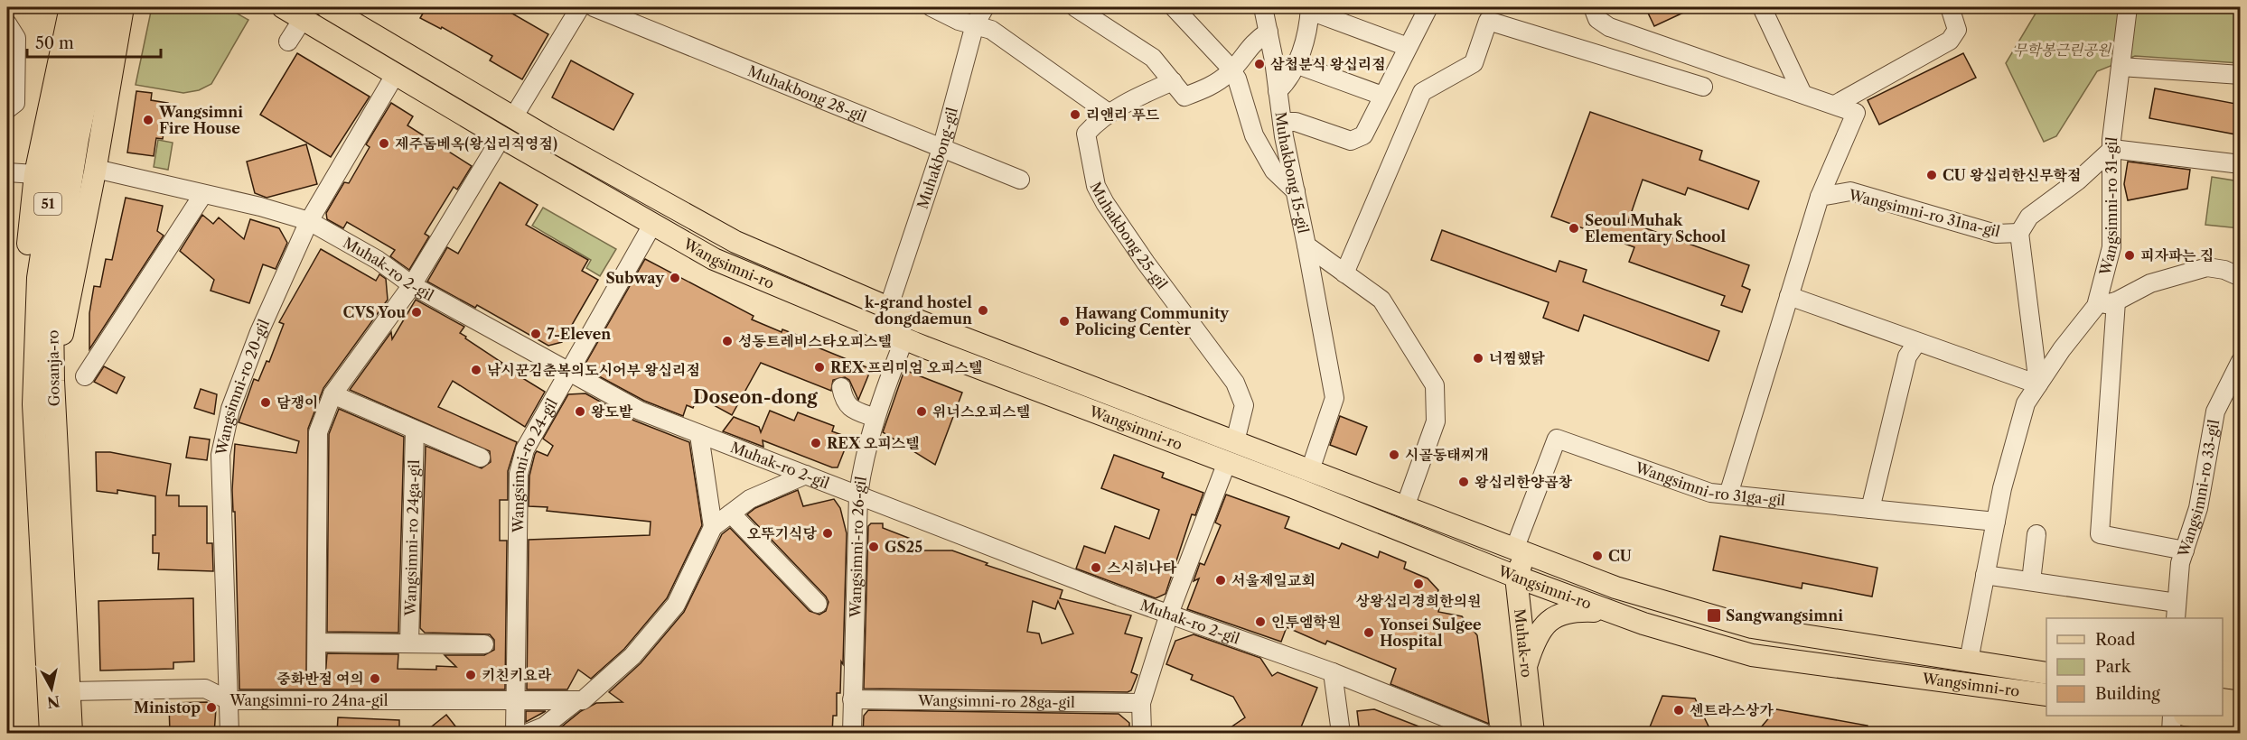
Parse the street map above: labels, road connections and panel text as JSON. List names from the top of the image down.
{
  "streets": {
    "main road": [
      "51",
      "Wangsimni-ro",
      "Gosanja-ro",
      "Muhak-ro"
    ],
    "street": [
      "Muhakbong 28-gil",
      "Muhakbong-gil",
      "Muhakbong 15-gil",
      "Wangsimni-ro 31-gil",
      "Wangsimni-ro 31na-gil",
      "Muhakbong 25-gil",
      "Muhak-ro 2-gil",
      "Wangsimni-ro 20-gil",
      "Wangsimni-ro 24-gil",
      "Wangsimni-ro 31ga-gil",
      "Wangsimni-ro 33-gil",
      "Wangsimni-ro 24ga-gil",
      "Wangsimni-ro 26-gil",
      "Wangsimni-ro 24na-gil",
      "Wangsimni-ro 28ga-gil"
    ]
  },
  "crossings": [
    ["Muhakbong 28-gil", "Muhakbong-gil"],
    ["Muhakbong-gil", "Wangsimni-ro"],
    ["Muhakbong 15-gil", "Wangsimni-ro"],
    ["Wangsimni-ro 31-gil", "Wangsimni-ro 31na-gil"],
    ["Wangsimni-ro 31-gil", "Wangsimni-ro"],
    ["Wangsimni-ro 31-gil", "Wangsimni-ro 31ga-gil"],
    ["Muhakbong 25-gil", "Wangsimni-ro"],
    ["Wangsimni-ro", "Wangsimni-ro 20-gil"],
    ["Wangsimni-ro", "Wangsimni-ro 24-gil"],
    ["Wangsimni-ro", "Wangsimni-ro 31ga-gil"],
    ["Wangsimni-ro", "Wangsimni-ro 26-gil"],
    ["Wangsimni-ro", "Muhak-ro"],
    ["Muhak-ro 2-gil", "Wangsimni-ro 20-gil"],
    ["Muhak-ro 2-gil", "Wangsimni-ro 24-gil"],
    ["Muhak-ro 2-gil", "Wangsimni-ro 26-gil"],
    ["Gosanja-ro", "Wangsimni-ro 24na-gil"],
    ["Wangsimni-ro 20-gil", "Wangsimni-ro 24na-gil"],
    ["Wangsimni-ro 24-gil", "Wangsimni-ro 24na-gil"],
    ["Wangsimni-ro 26-gil", "Wangsimni-ro 28ga-gil"]
  ],
  "districts": ["Doseon-dong"],
  "parks": ["무학봉근린공원"],
  "places": {
    "other": [
      "삼첩분식 왕십리점",
      "리앤리 푸드",
      "Wangsimni Fire House",
      "제주돔베옥(왕십리직영점)",
      "CU 왕십리한신무학점",
      "Seoul Muhak Elementary School",
      "피자파는 집",
      "Subway",
      "k-grand hostel dongdaemun",
      "CVS You",
      "Hawang Community Policing Center",
      "7-Eleven",
      "성동트레비스타오피스텔",
      "너찜했닭",
      "REX 프리미엄 오피스텔",
      "낚시꾼김춘복의도시어부 왕십리점",
      "담쟁이",
      "왕도밭",
      "위너스오피스텔",
      "REX 오피스텔",
      "시골동태찌개",
      "왕십리한양곱창",
      "오뚜기식당",
      "GS25",
      "CU",
      "스시히나타",
      "서울제일교회",
      "상왕십리경희한의원",
      "인투엠학원",
      "Yonsei Sulgee Hospital",
      "키친키요라",
      "중화반점 여의",
      "Ministop",
      "센트라스상가"
    ],
    "transit": ["Sangwangsimni"]
  },
  "legend": ["Road", "Park", "Building"],
  "scale_bar": "50 m",
  "north": "bottom"
}
